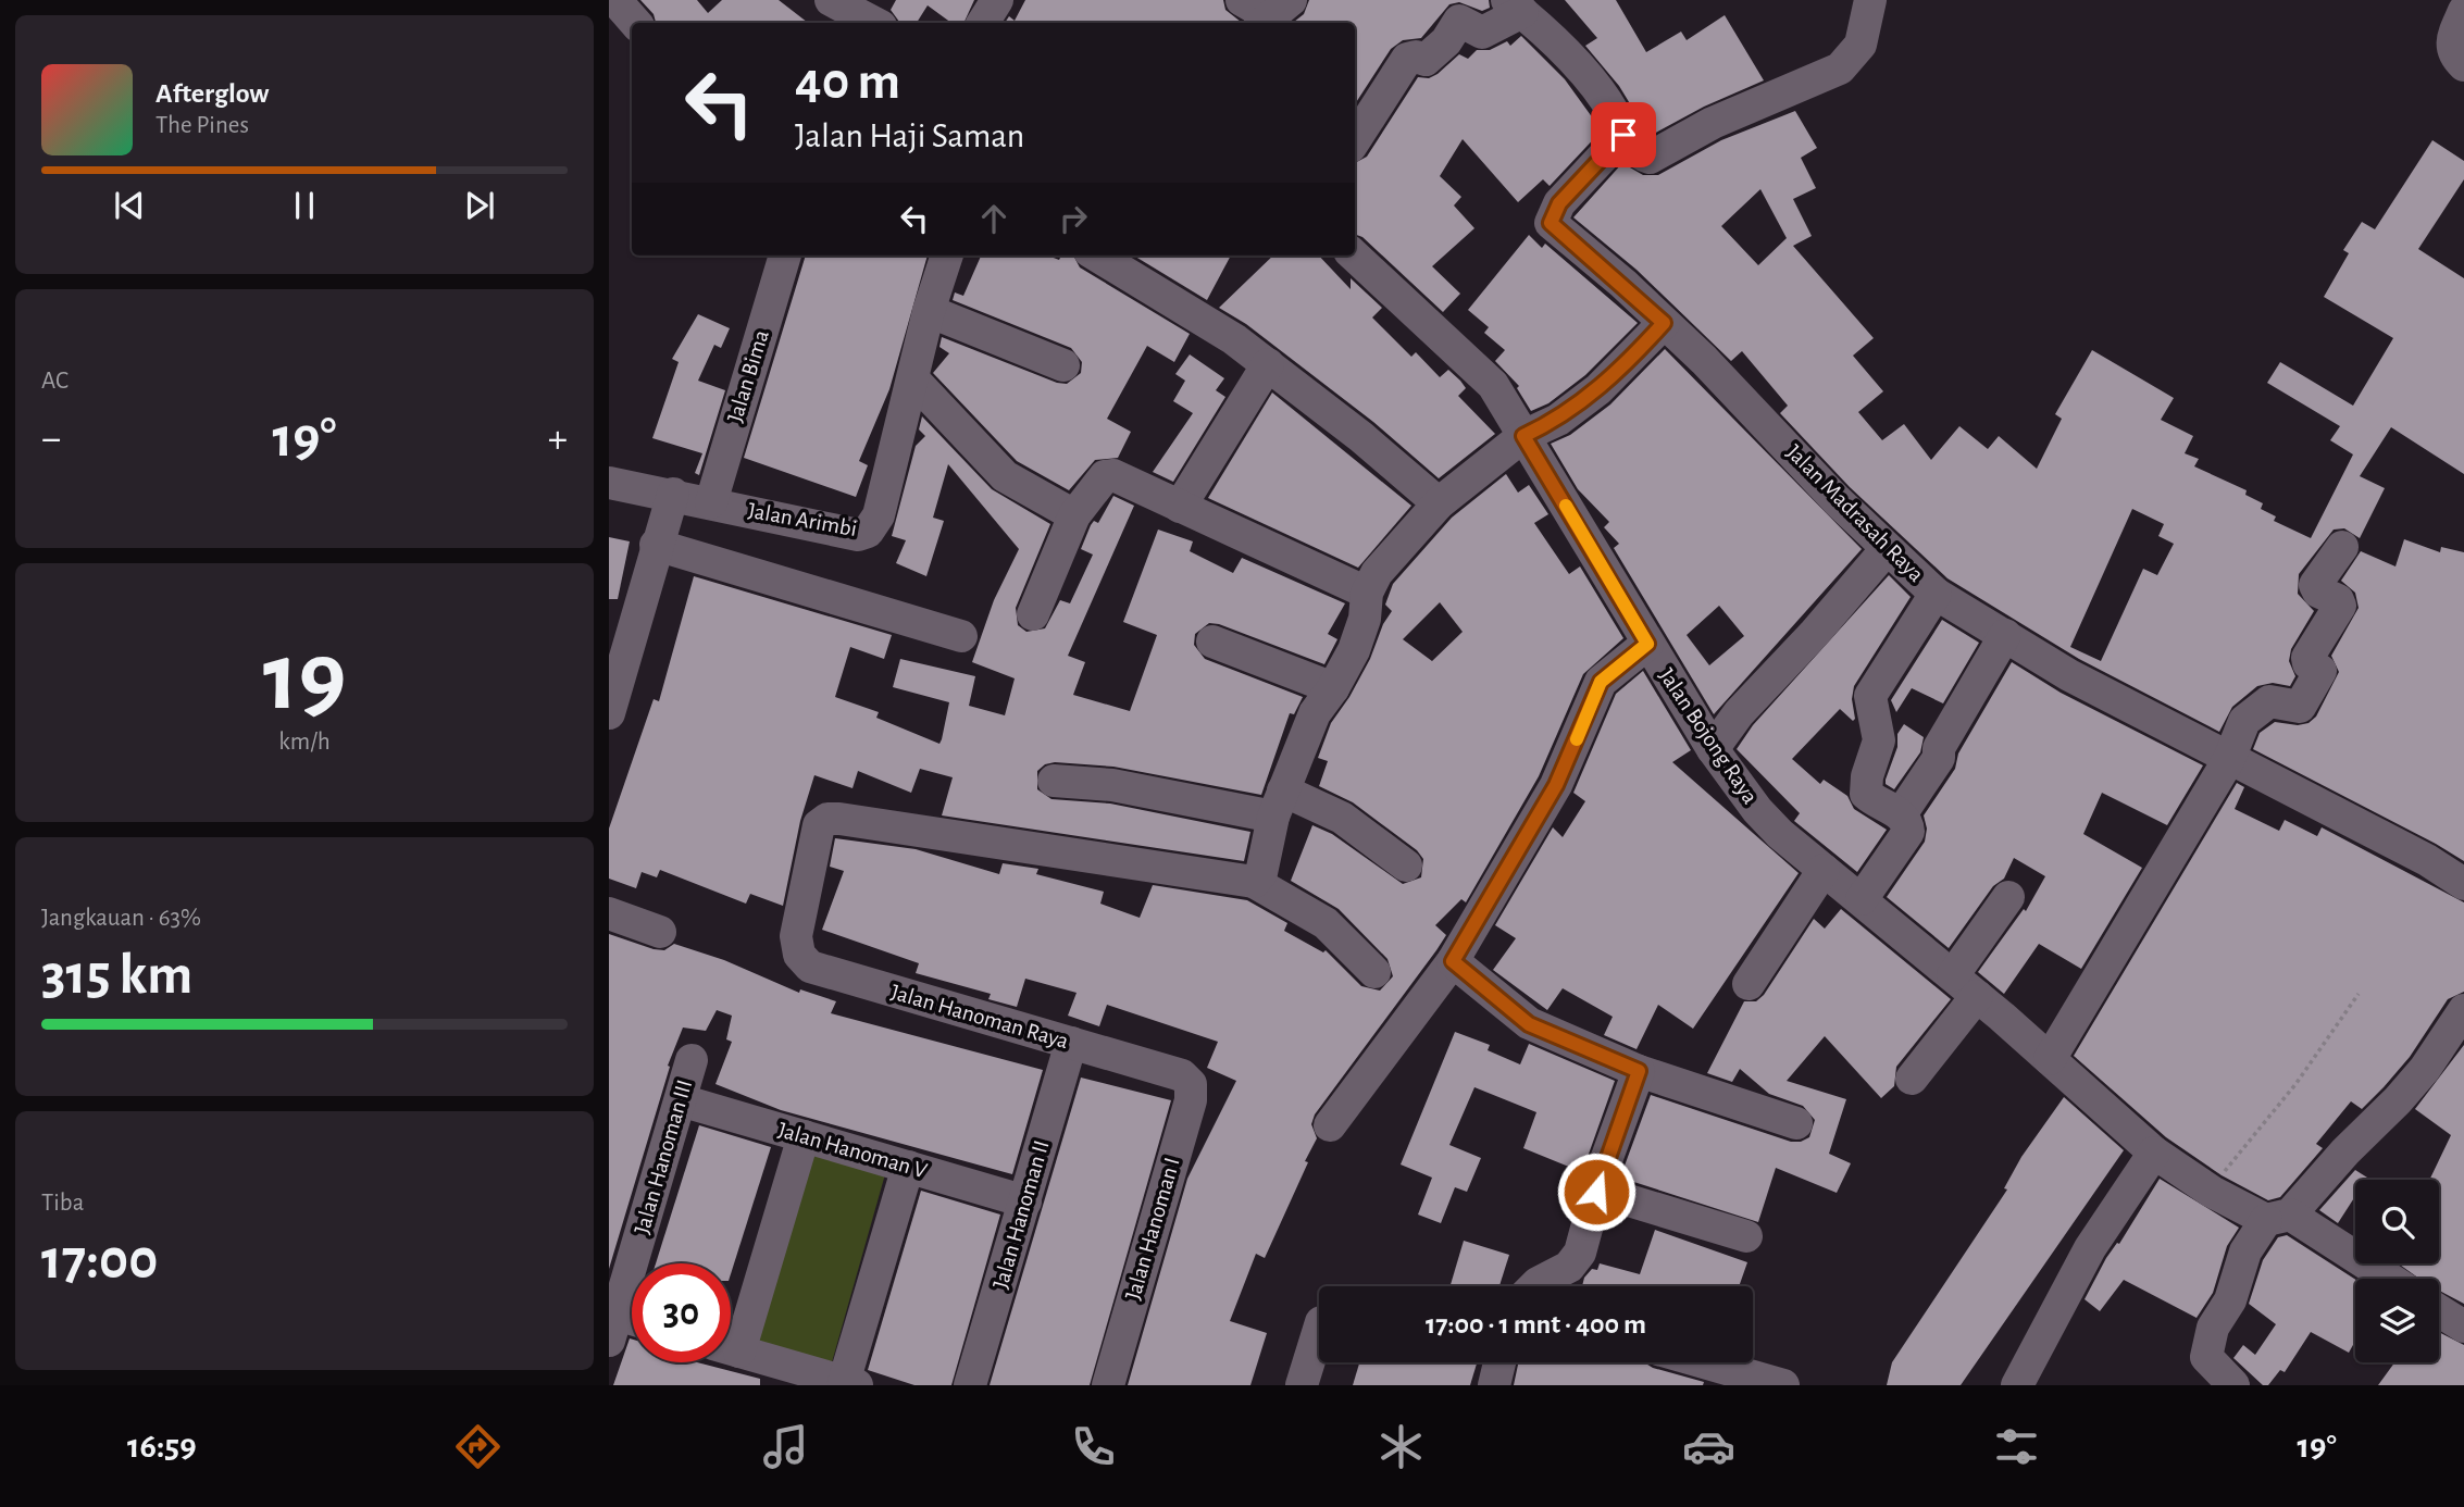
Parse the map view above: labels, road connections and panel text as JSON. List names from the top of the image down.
{
  "streets": {
    "street": [
      "Jalan Bima",
      "Jalan Madrasah Raya",
      "Jalan Arimbi",
      "Jalan Bojong Raya",
      "Jalan Hanoman Raya",
      "Jalan Hanoman V",
      "Jalan Hanoman III",
      "Jalan Hanoman II",
      "Jalan Hanoman I"
    ]
  },
  "crossings": [
    ["Jalan Bima", "Jalan Arimbi"],
    ["Jalan Hanoman Raya", "Jalan Hanoman II"],
    ["Jalan Hanoman Raya", "Jalan Hanoman I"],
    ["Jalan Hanoman V", "Jalan Hanoman III"],
    ["Jalan Hanoman V", "Jalan Hanoman II"]
  ],
  "page": {
    "turn": ["40 m", "Jalan Haji Saman"],
    "song": ["Afterglow", "The Pines"],
    "tile": [
      "AC",
      ["19", "km/h"],
      ["Jangkauan · 63%", "315 km"],
      ["Tiba", "17:00"]
    ],
    "heat": ["−", "19°", "+"],
    "limit": "30",
    "trip": "17:00 · 1 mnt · 400 m",
    "tabs": ["16:59", "19°"]
  }
}
